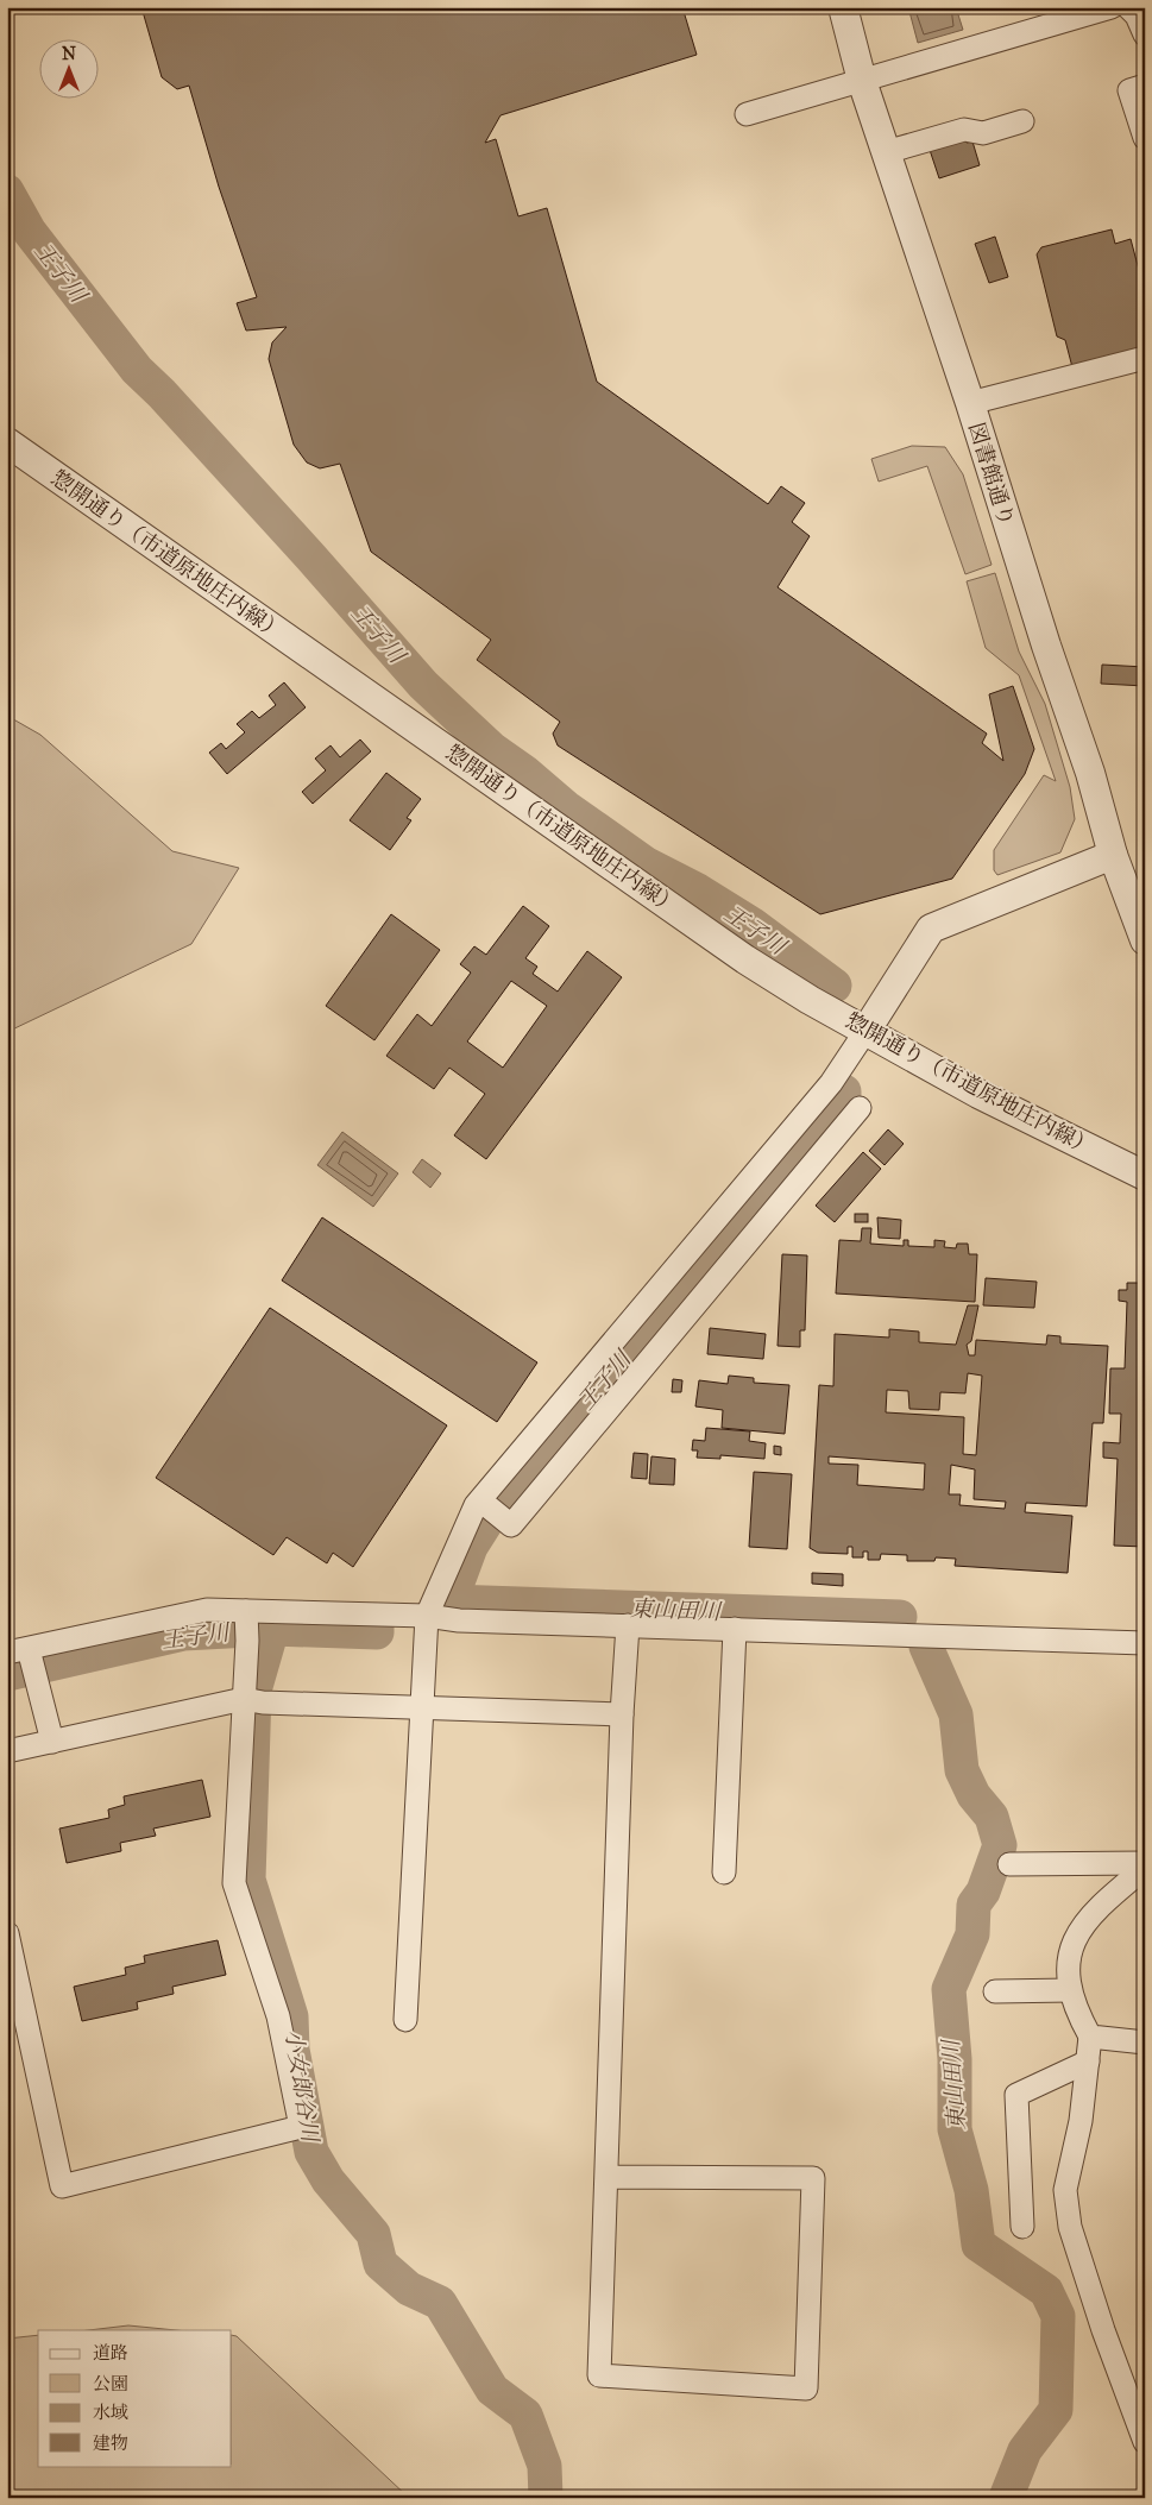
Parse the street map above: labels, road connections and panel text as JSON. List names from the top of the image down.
{
  "streets": {
    "street": ["図書館通り", "惣開通り（市道原地庄内線）"]
  },
  "water": ["王子川", "東山田川", "小女郎谷川"],
  "legend": [
    "道路",
    "公園",
    "水域",
    "建物"
  ],
  "north": "top"
}
